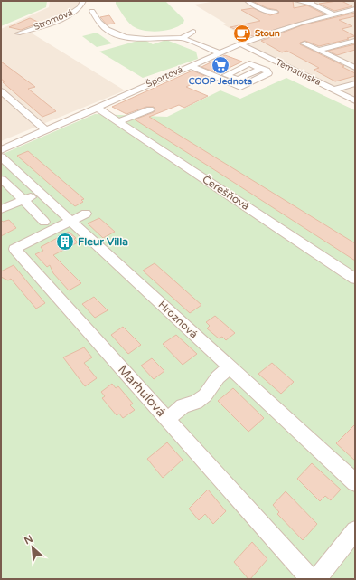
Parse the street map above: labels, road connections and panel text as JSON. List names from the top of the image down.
{
  "streets": {
    "street": [
      "Stromová",
      "Tematínska",
      "Športová",
      "Čerešňová",
      "Hroznová",
      "Marhuľová"
    ]
  },
  "crossings": [
    ["Tematínska", "Športová"],
    ["Športová", "Čerešňová"],
    ["Športová", "Hroznová"],
    ["Hroznová", "Marhuľová"]
  ],
  "places": {
    "cafe": ["Stoun"],
    "supermarket": ["COOP Jednota"],
    "building": ["Fleur Villa"]
  },
  "north": "top left"
}
